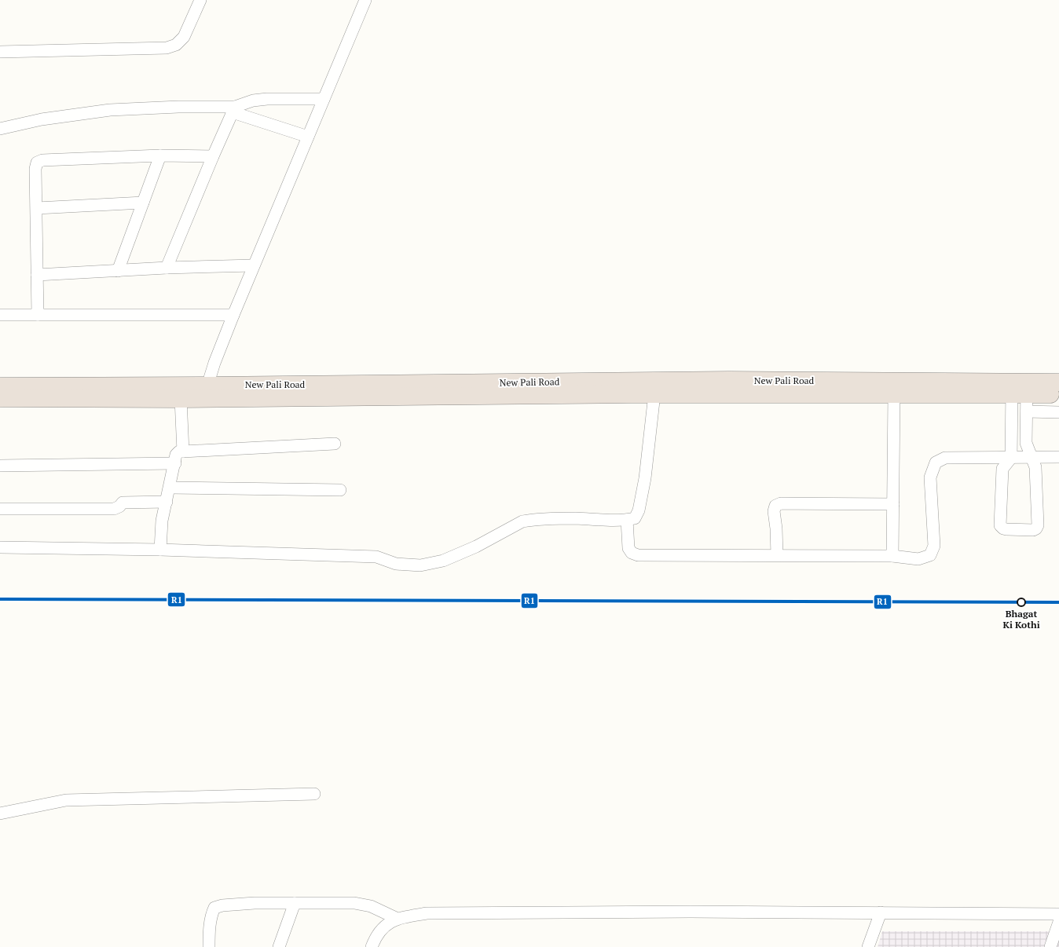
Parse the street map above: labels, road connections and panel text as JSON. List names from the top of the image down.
{
  "streets": {
    "highway": ["New Pali Road"]
  },
  "places": ["Bhagat Ki Kothi"],
  "lines": ["transit line R1"]
}
